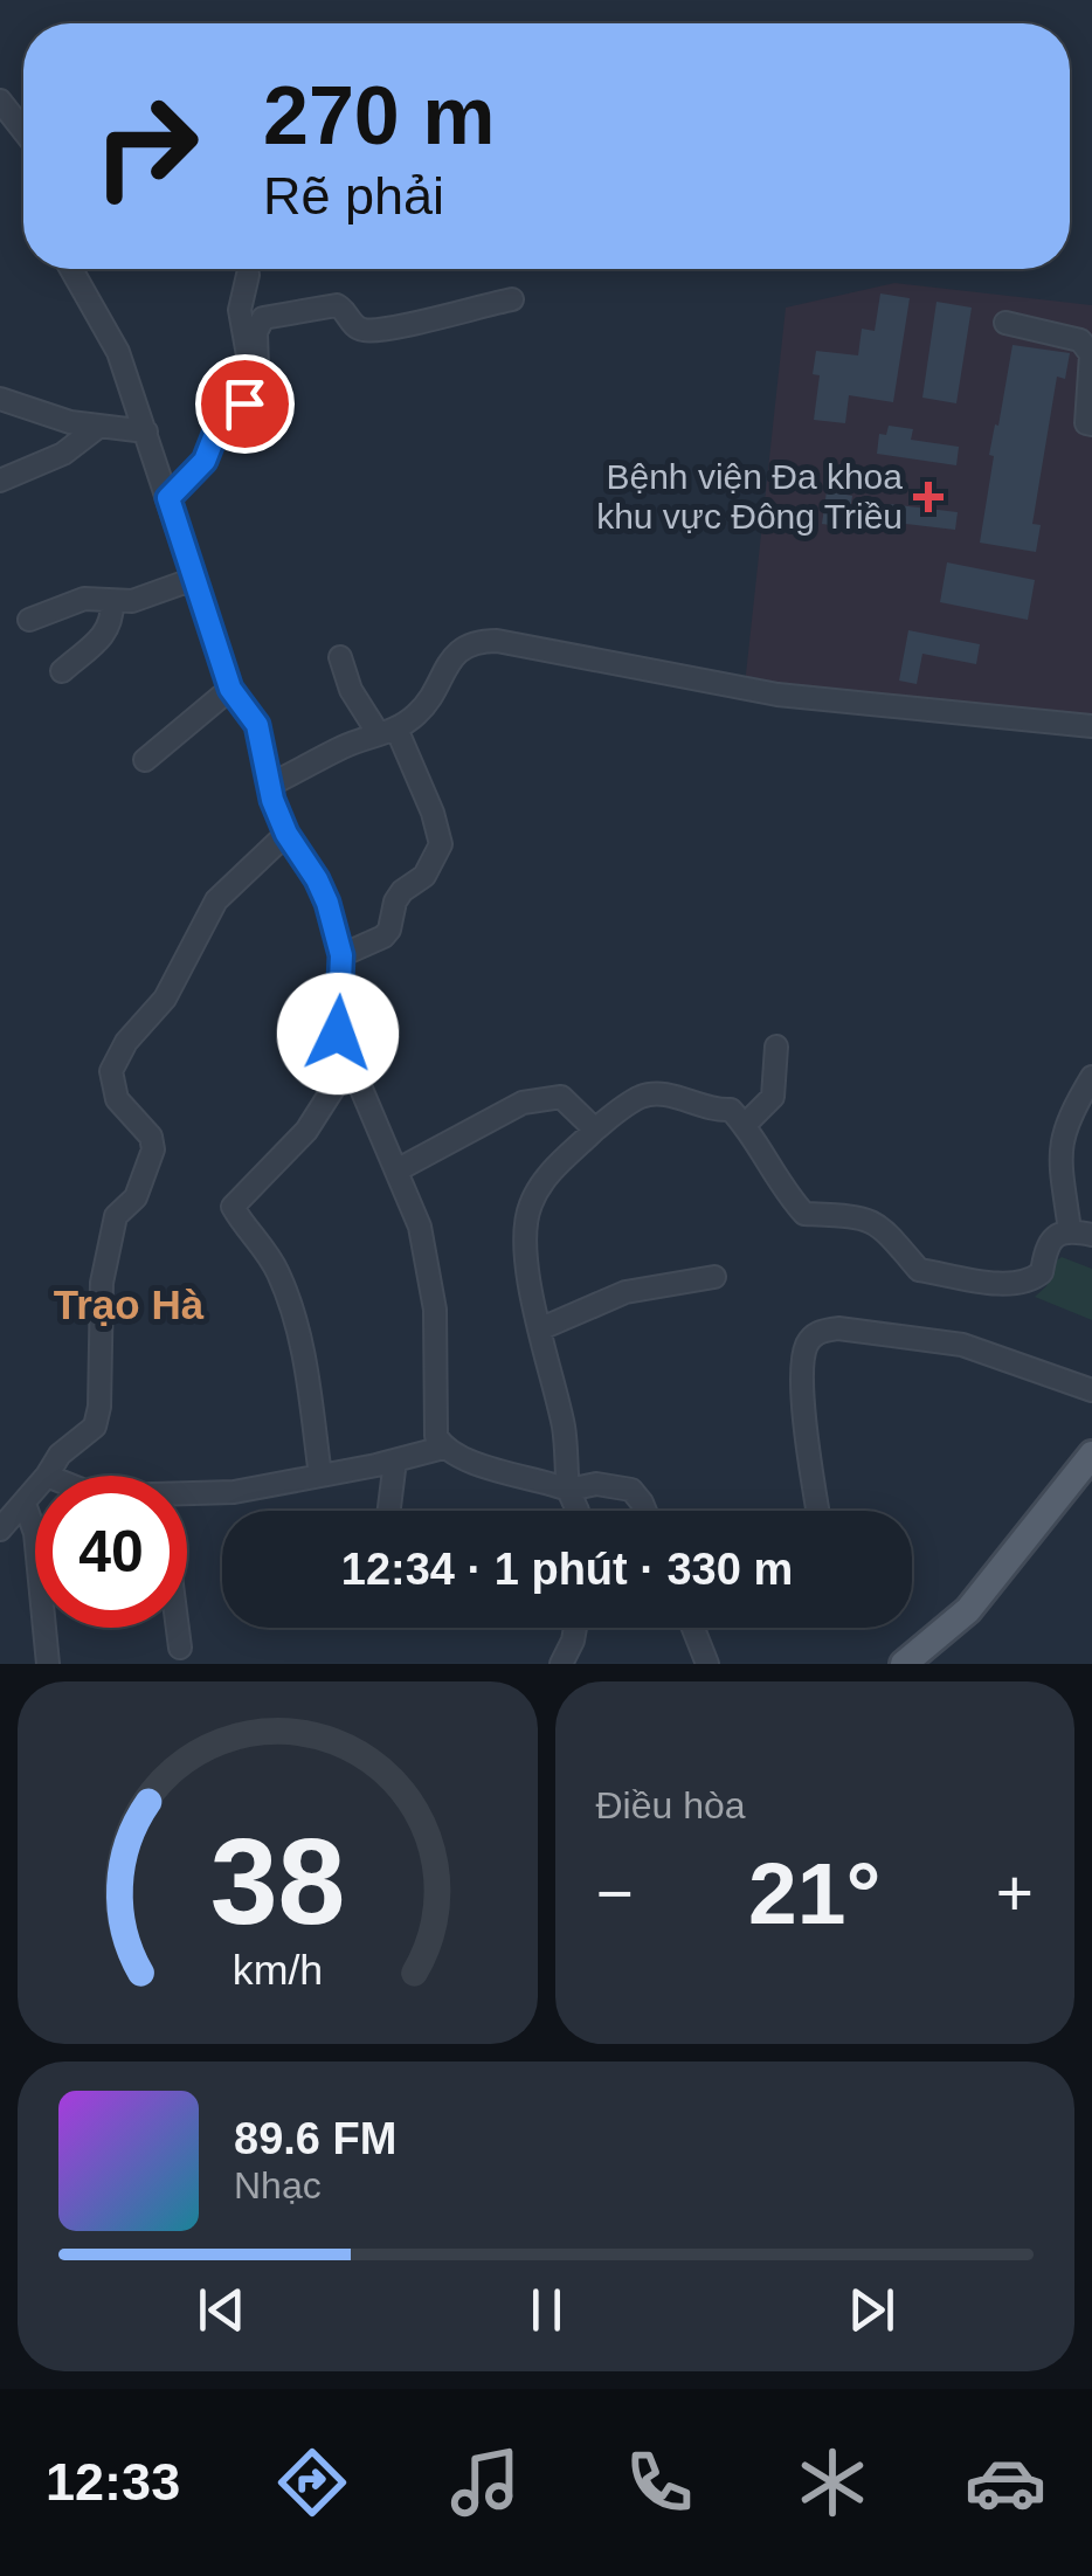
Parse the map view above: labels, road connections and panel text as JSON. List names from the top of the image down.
{
  "districts": ["Trạo Hà"],
  "places": {
    "health": ["Bệnh viện Đa khoa khu vực Đông Triều"]
  },
  "page": {
    "turn": ["270 m", "Rẽ phải"],
    "limit": "40",
    "trip": "12:34 · 1 phút · 330 m",
    "tile": "Điều hòa",
    "heat": ["−", "21°", "+"],
    "song": ["89.6 FM", "Nhạc"],
    "tabs": "12:33",
    "gauge": ["38", "km/h"]
  }
}
